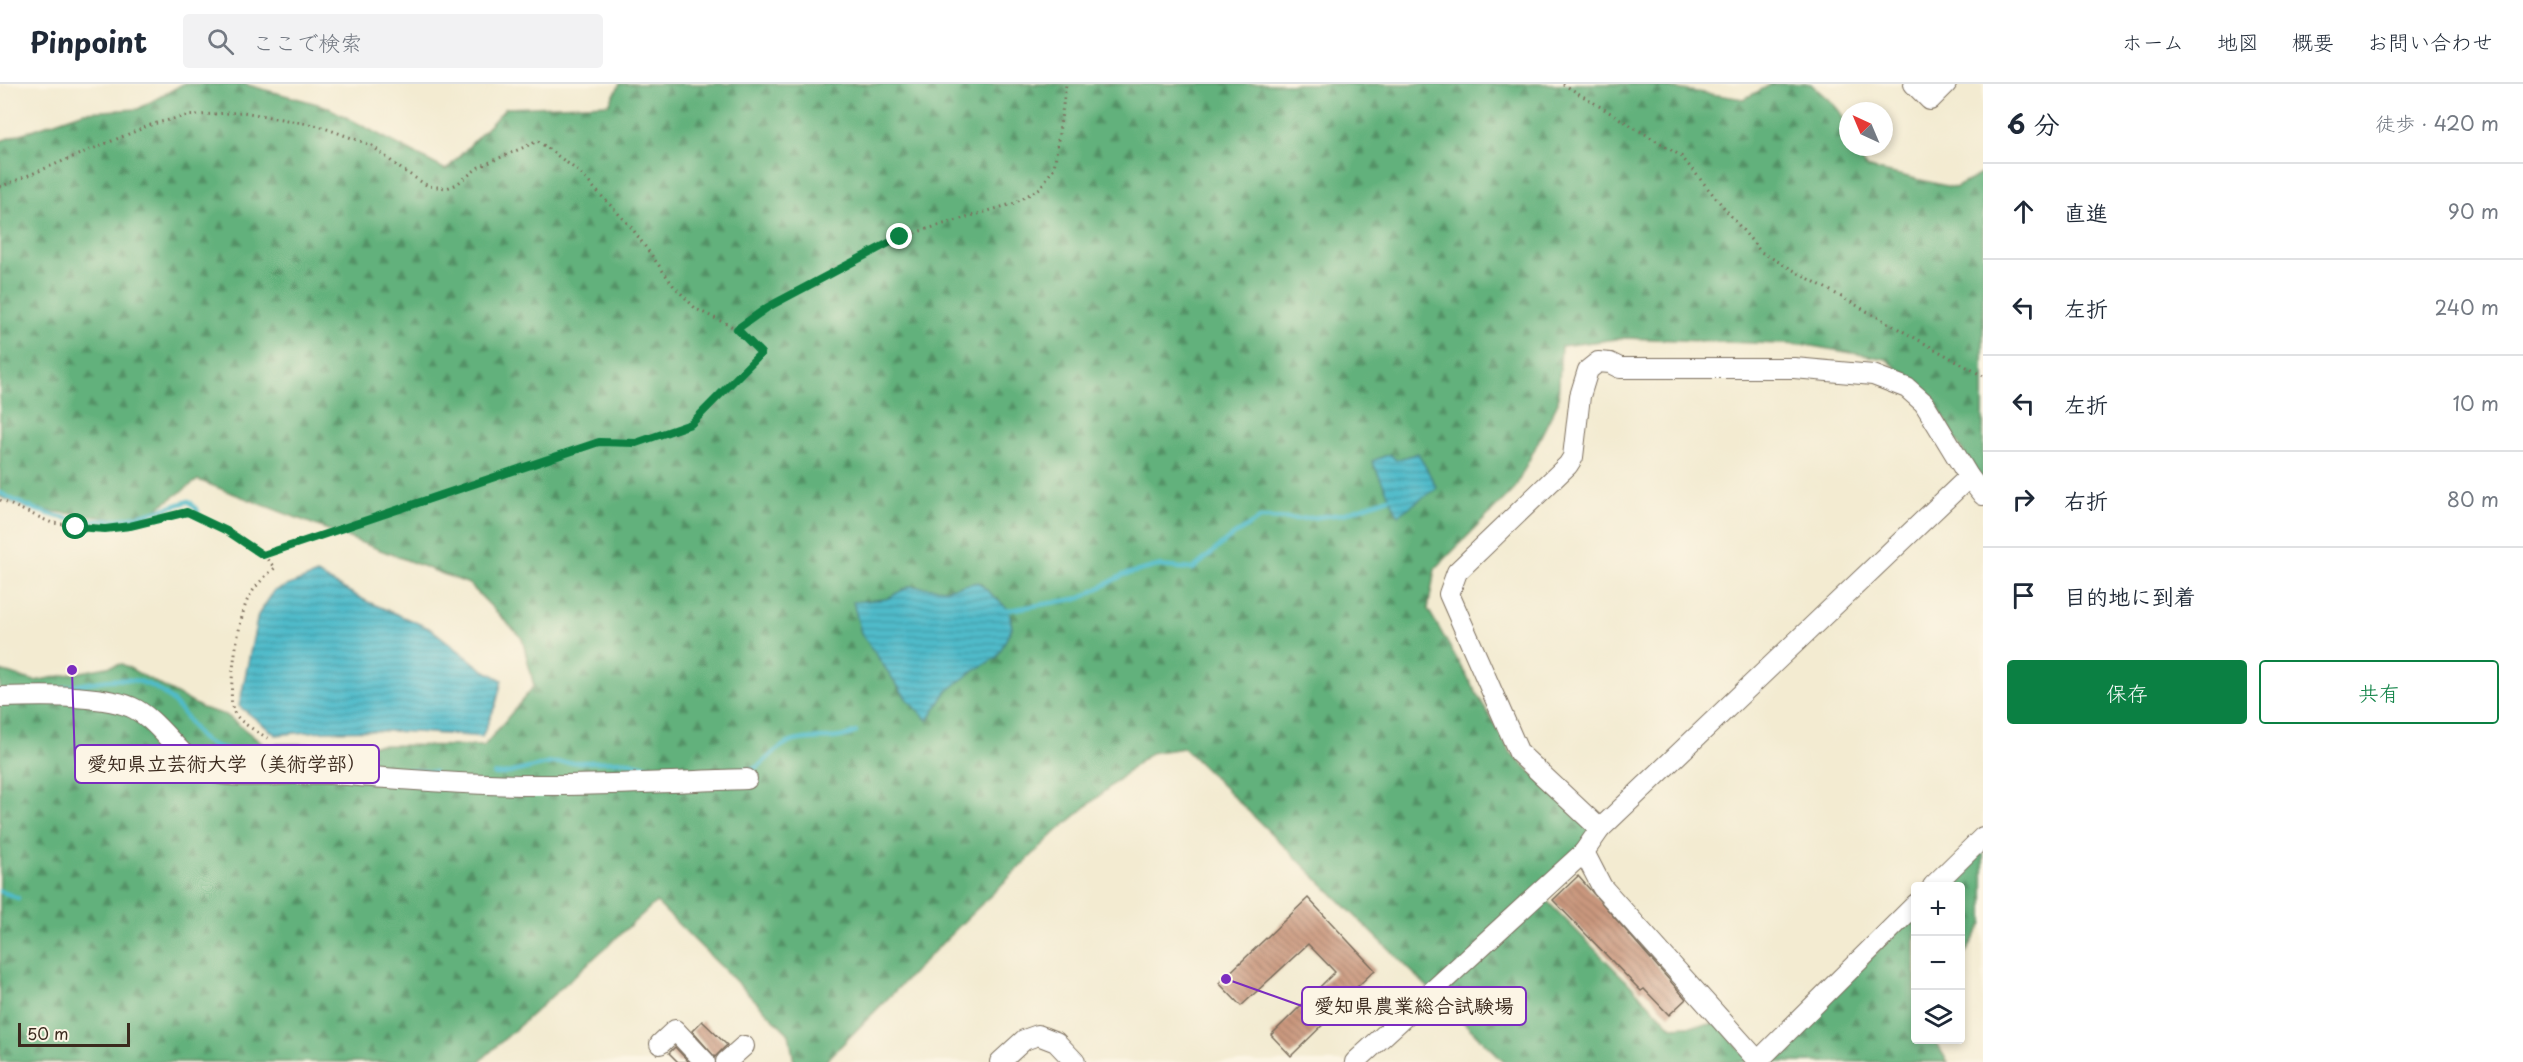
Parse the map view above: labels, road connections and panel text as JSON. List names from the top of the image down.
{
  "places": ["愛知県立芸術大学（美術学部）", "愛知県農業総合試験場"],
  "scale_bar": "50 m",
  "north": "top left",
  "page": {
    "header": "Pinpoint",
    "search": "ここで検索",
    "nav": [
      "ホーム",
      "地図",
      "概要",
      "お問い合わせ"
    ],
    "heading": ["6 分", "徒歩 · 420 m"],
    "list": [
      ["直進", "90 m"],
      ["左折", "240 m"],
      ["左折", "10 m"],
      ["右折", "80 m"],
      "目的地に到着"
    ],
    "buttons": ["保存", "共有"],
    "map_buttons": ["+", "−"],
    "scale": "50 m"
  }
}
